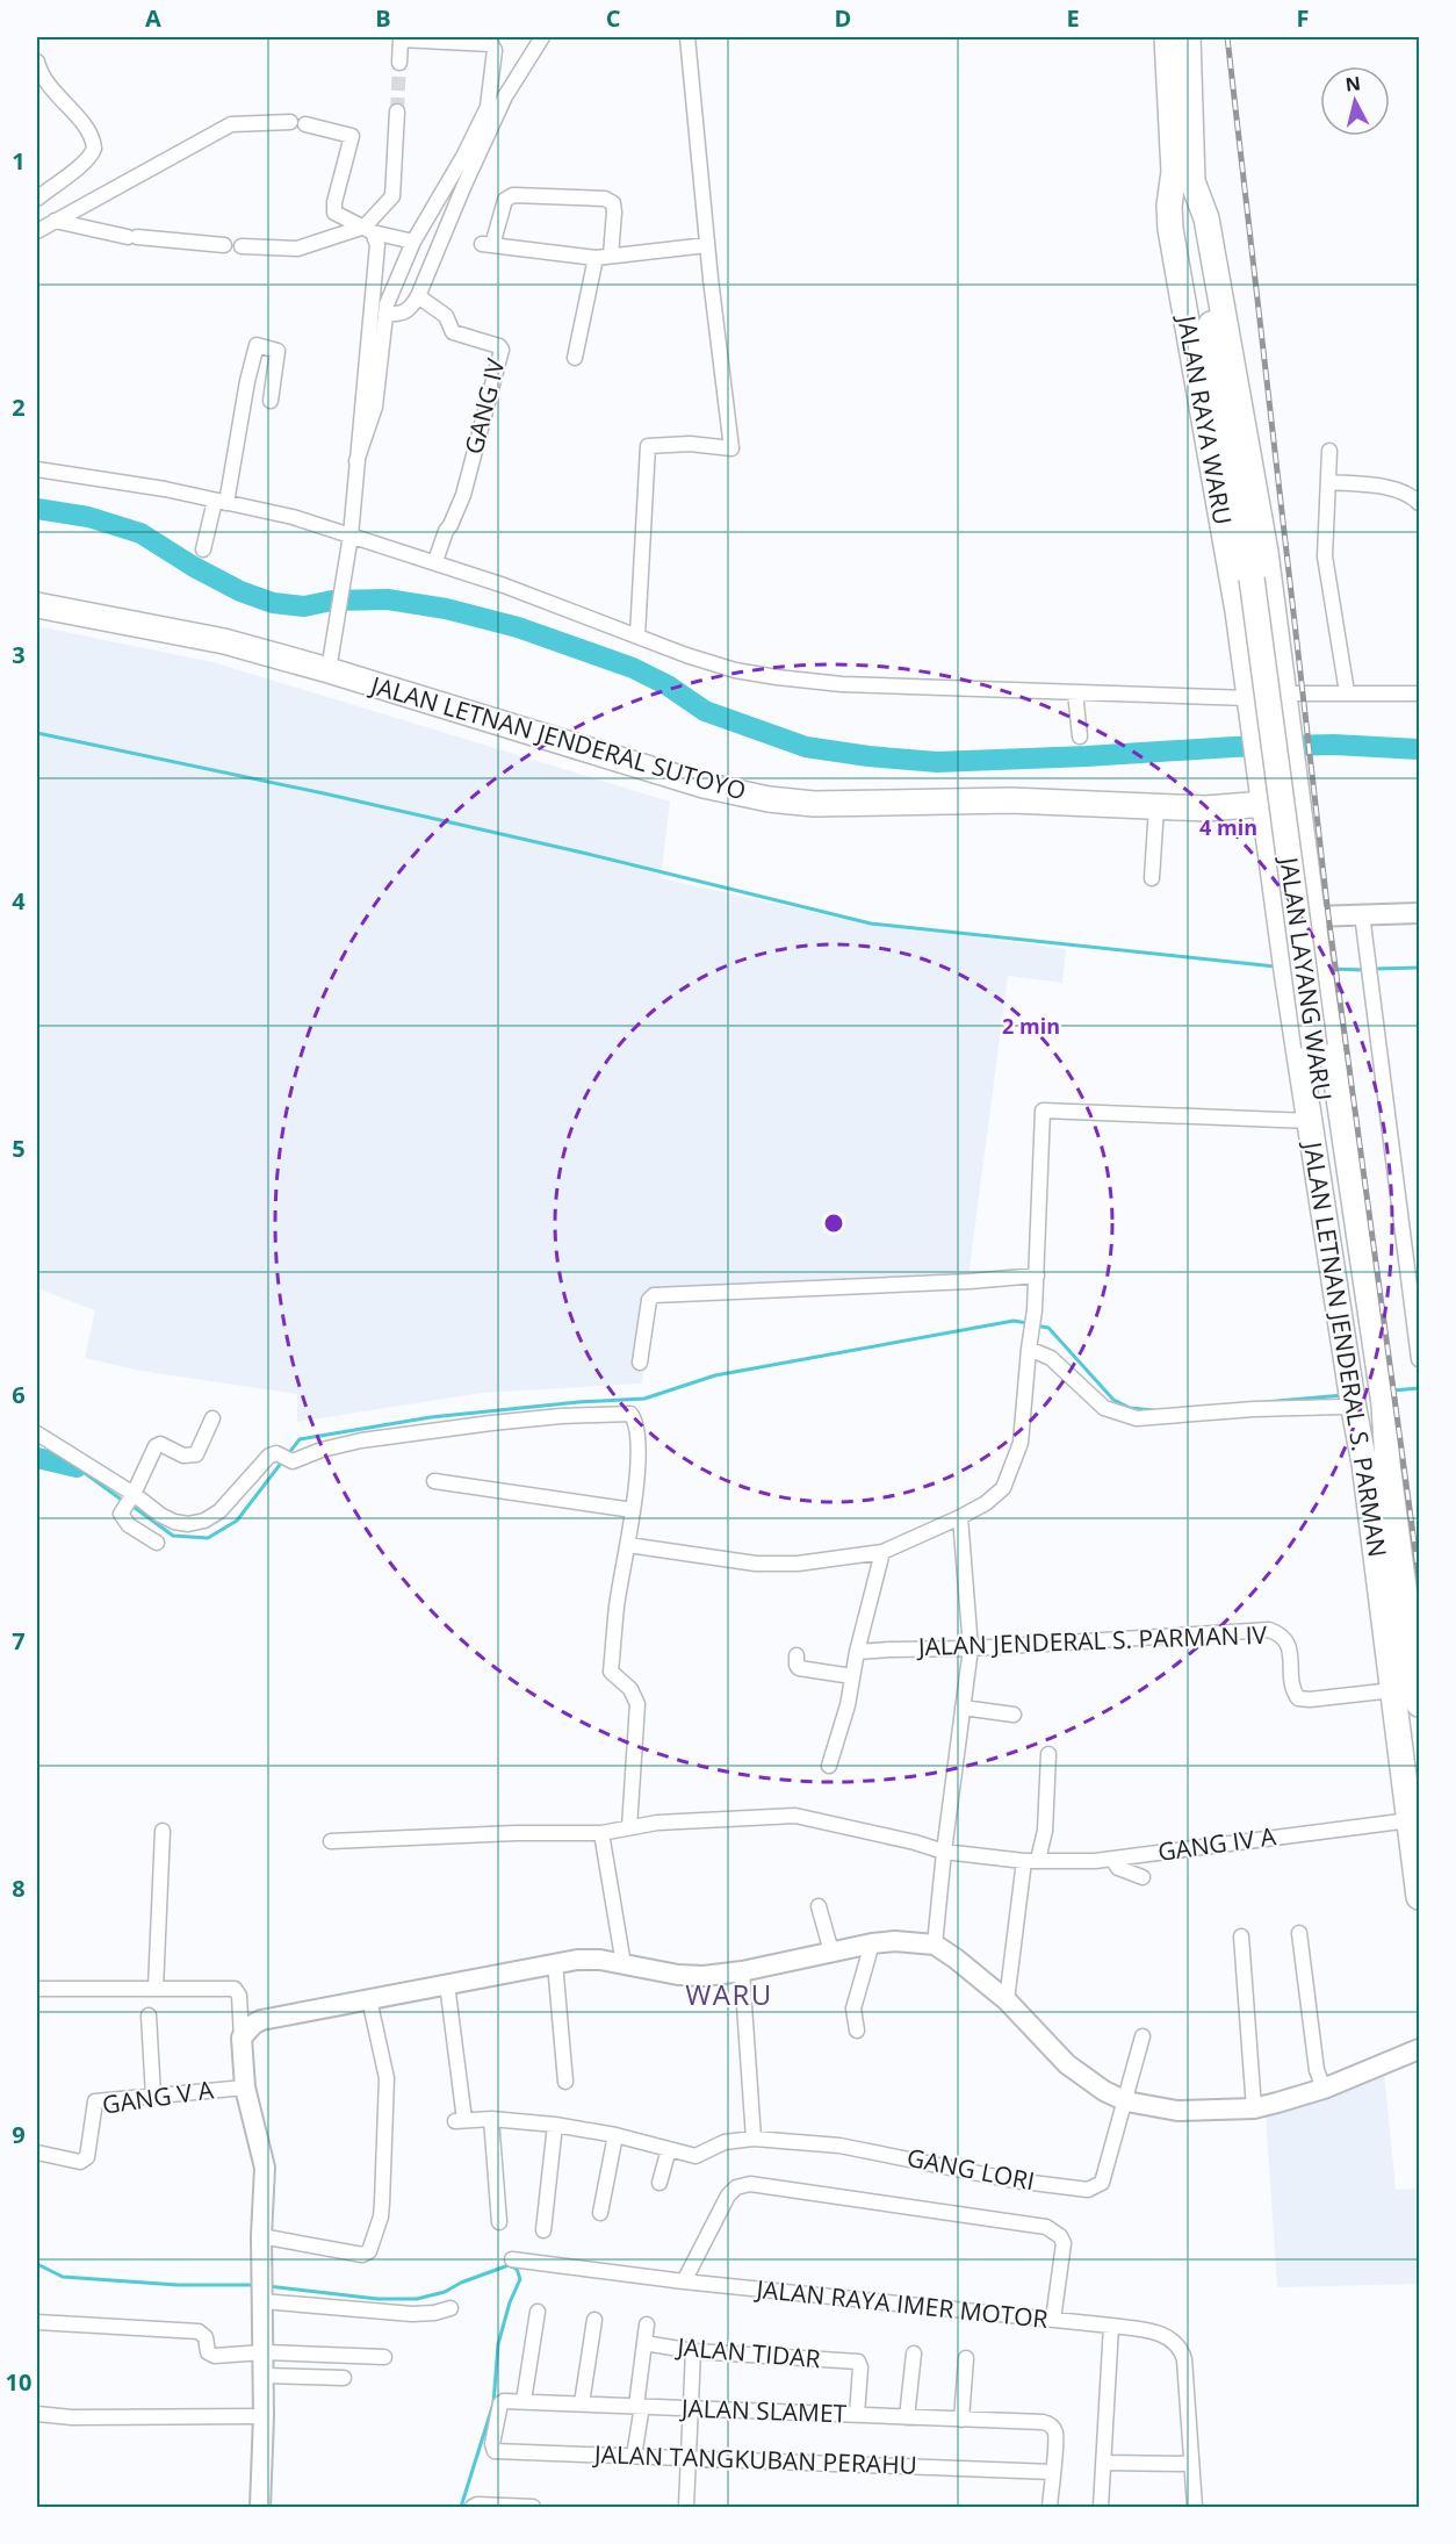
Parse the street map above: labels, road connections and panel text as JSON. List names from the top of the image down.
{
  "streets": {
    "highway": [
      "JALAN RAYA WARU",
      "JALAN LETNAN JENDERAL SUTOYO",
      "JALAN LAYANG WARU",
      "JALAN LETNAN JENDERAL S. PARMAN"
    ],
    "street": [
      "GANG IV",
      "JALAN JENDERAL S. PARMAN IV",
      "GANG IV A",
      "GANG V A",
      "GANG LORI",
      "JALAN RAYA IMER MOTOR",
      "JALAN TIDAR",
      "JALAN SLAMET",
      "JALAN TANGKUBAN PERAHU"
    ]
  },
  "crossings": [
    ["JALAN RAYA WARU", "JALAN LETNAN JENDERAL SUTOYO"],
    ["JALAN RAYA WARU", "JALAN LAYANG WARU"],
    ["JALAN RAYA WARU", "JALAN LETNAN JENDERAL S. PARMAN"],
    ["JALAN LETNAN JENDERAL SUTOYO", "JALAN LETNAN JENDERAL S. PARMAN"],
    ["JALAN LAYANG WARU", "JALAN LETNAN JENDERAL S. PARMAN"],
    ["JALAN LETNAN JENDERAL S. PARMAN", "JALAN JENDERAL S. PARMAN IV"],
    ["JALAN LETNAN JENDERAL S. PARMAN", "GANG IV A"],
    ["JALAN TIDAR", "JALAN SLAMET"],
    ["JALAN SLAMET", "JALAN TANGKUBAN PERAHU"]
  ],
  "districts": ["WARU"],
  "north": "top",
  "grid": {
    "columns": [
      "A",
      "B",
      "C",
      "D",
      "E",
      "F"
    ],
    "rows": [
      "1",
      "2",
      "3",
      "4",
      "5",
      "6",
      "7",
      "8",
      "9",
      "10"
    ]
  },
  "rings": ["4 min", "2 min"]
}
